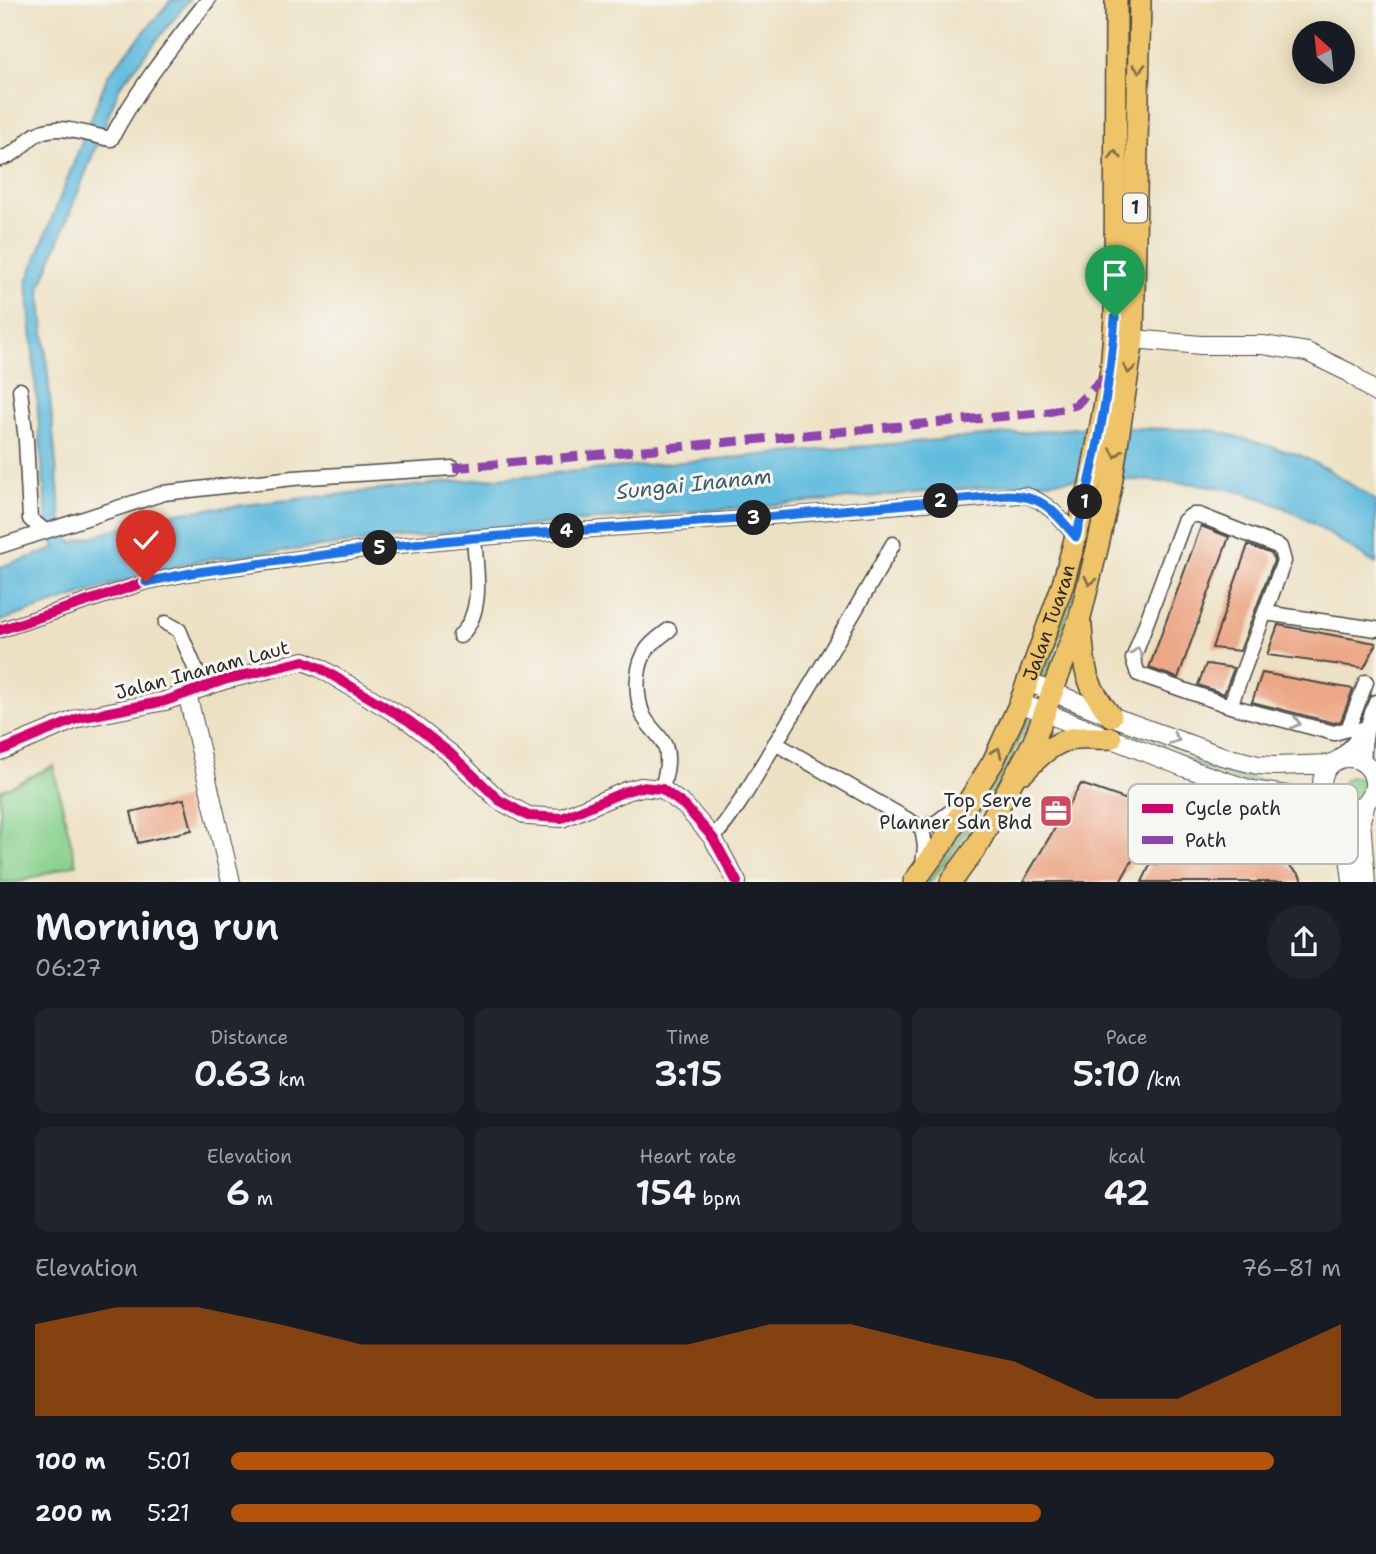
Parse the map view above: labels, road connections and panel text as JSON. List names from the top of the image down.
{
  "streets": {
    "main road": ["1", "Jalan Tuaran"],
    "street": ["Jalan Inanam Laut"]
  },
  "water": ["Sungai Inanam"],
  "places": {
    "office": ["Top Serve Planner Sdn Bhd"]
  },
  "legend": ["Cycle path", "Path"],
  "north": "top left",
  "page": {
    "pins": [
      "2",
      "1",
      "3",
      "4",
      "5"
    ],
    "heading": ["Morning run", "06:27"],
    "stats": [
      ["Distance", "0.63 km"],
      ["Time", "3:15"],
      ["Pace", "5:10 /km"],
      ["Elevation", "6 m"],
      ["Heart rate", "154 bpm"],
      ["kcal", "42"]
    ],
    "chart": ["Elevation", "76–81 m"],
    "list": [
      {
        "name": "100 m",
        "note": "5:01"
      },
      {
        "name": "200 m",
        "note": "5:21"
      }
    ]
  }
}
